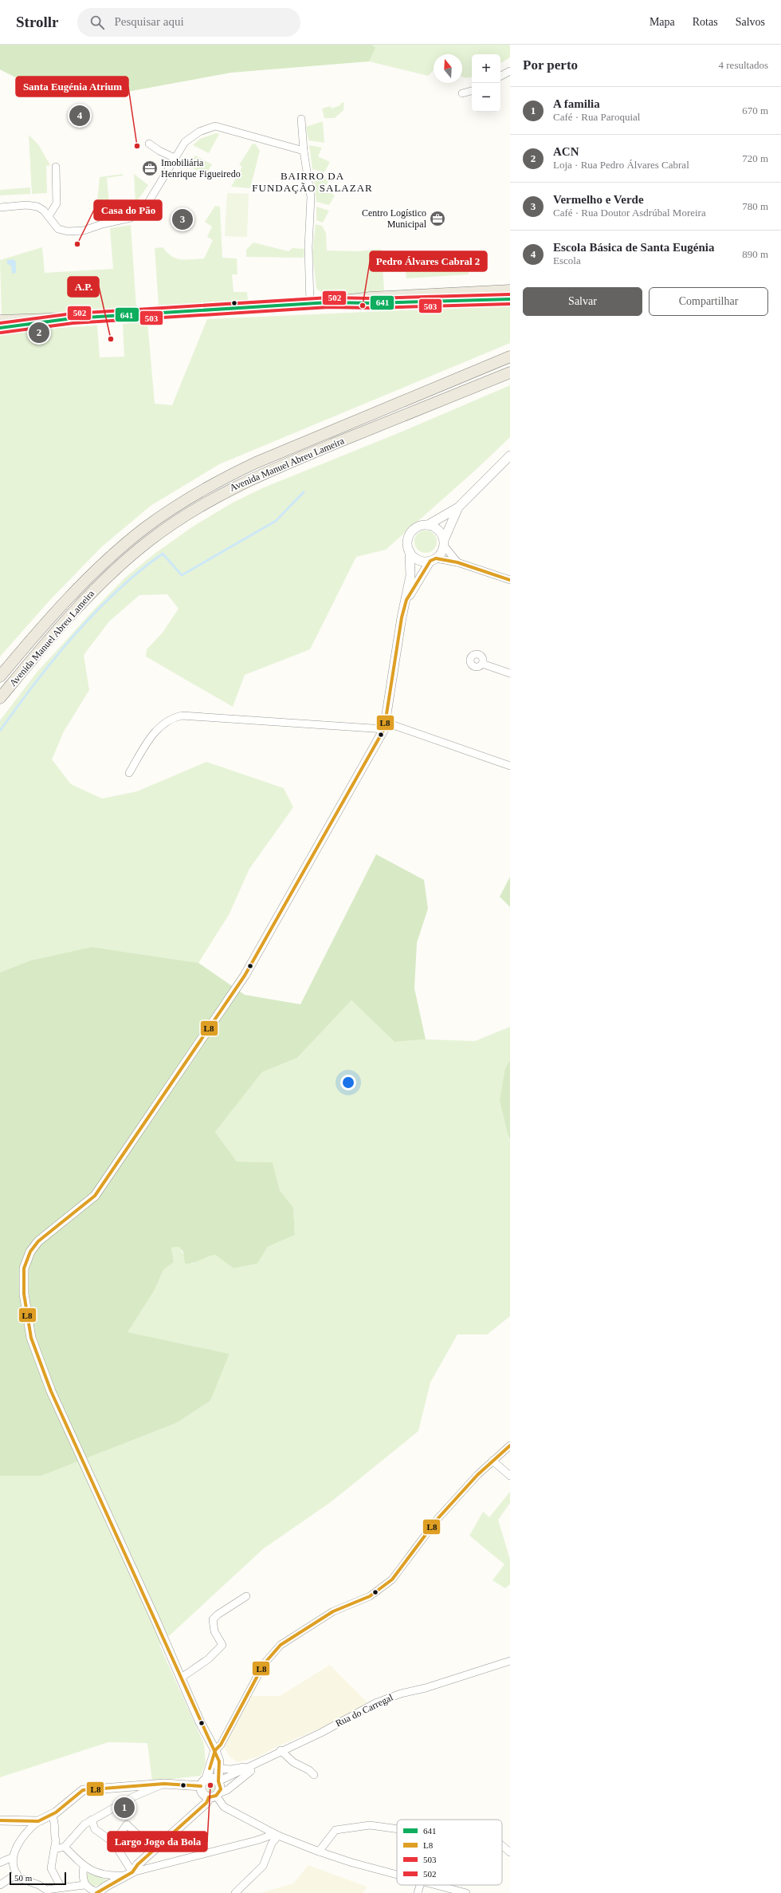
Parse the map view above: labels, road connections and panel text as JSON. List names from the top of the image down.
{
  "streets": {
    "main road": ["Avenida Manuel Abreu Lameira"],
    "street": ["Rua do Carregal"]
  },
  "districts": ["BAIRRO DA FUNDAÇÃO SALAZAR"],
  "places": {
    "other": [
      "Santa Eugénia Atrium",
      "Casa do Pão",
      "Pedro Álvares Cabral 2",
      "A.P.",
      "Largo Jogo da Bola"
    ],
    "office": ["Imobiliária Henrique Figueiredo", "Centro Logístico Municipal"]
  },
  "lines": [
    "transit line 502",
    "transit line 641",
    "transit line 503",
    "transit line L8"
  ],
  "legend": [
    "641",
    "L8",
    "503",
    "502"
  ],
  "scale_bar": "50 m",
  "north": "top",
  "page": {
    "header": "Strollr",
    "search": "Pesquisar aqui",
    "nav": ["Mapa", "Rotas", "Salvos"],
    "heading": ["Por perto", "4 resultados"],
    "map_buttons": ["+", "−"],
    "list": [
      {
        "mark": "1",
        "name": "A familia",
        "note": "Café · Rua Paroquial",
        "value": "670 m"
      },
      {
        "mark": "2",
        "name": "ACN",
        "note": "Loja · Rua Pedro Álvares Cabral",
        "value": "720 m"
      },
      {
        "mark": "3",
        "name": "Vermelho e Verde",
        "note": "Café · Rua Doutor Asdrúbal Moreira",
        "value": "780 m"
      },
      {
        "mark": "4",
        "name": "Escola Básica de Santa Eugénia",
        "note": "Escola",
        "value": "890 m"
      }
    ],
    "pins": [
      "4",
      "3",
      "2",
      "1"
    ],
    "buttons": ["Salvar", "Compartilhar"],
    "scale": "50 m"
  }
}
